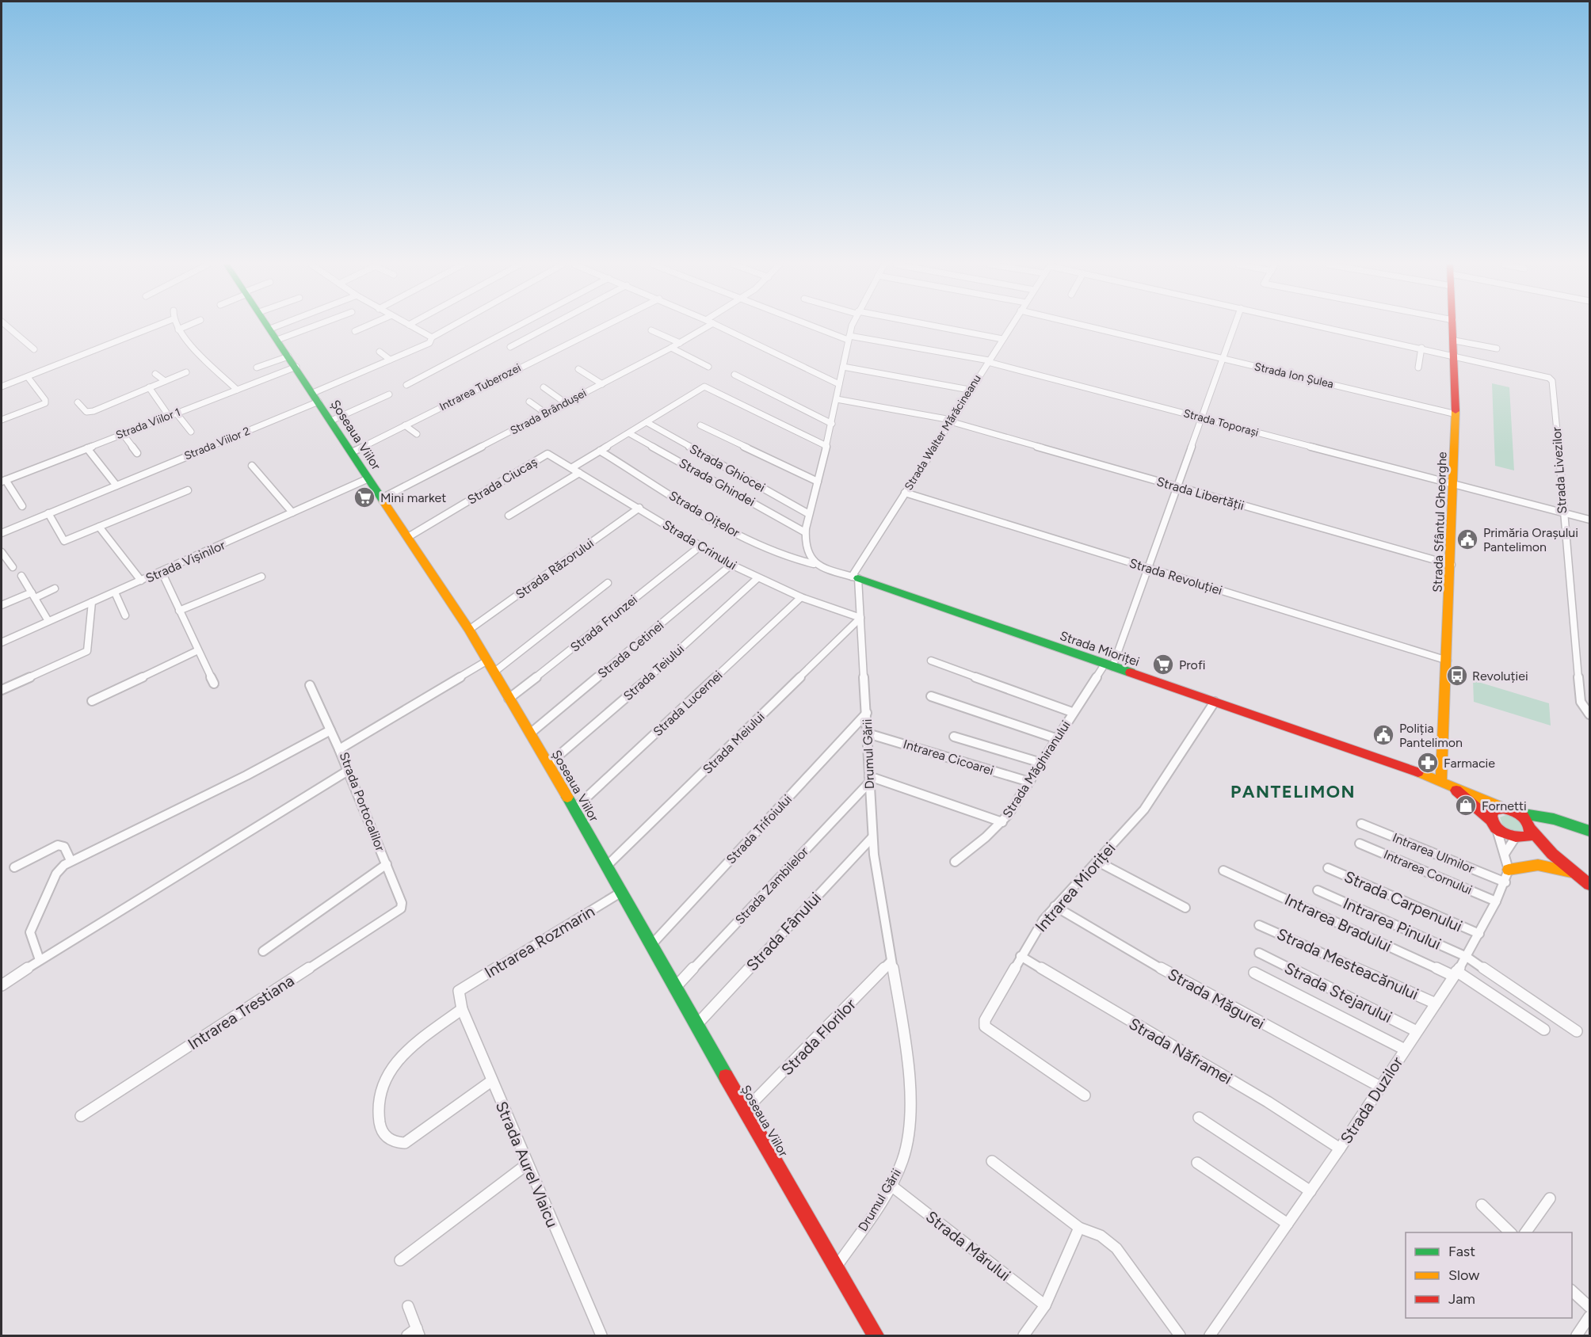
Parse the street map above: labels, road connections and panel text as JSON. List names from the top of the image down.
{
  "streets": {
    "street": [
      "Strada Ion Șulea",
      "Intrarea Tuberozei",
      "Strada Brândușei",
      "Strada Toporași",
      "Strada Viilor 1",
      "Strada Walter Mărăcineanu",
      "Șoseaua Viilor",
      "Strada Viilor 2",
      "Strada Ghiocei",
      "Strada Livezilor",
      "Strada Ciucaș",
      "Strada Ghindei",
      "Strada Libertății",
      "Strada Oițelor",
      "Strada Sfântul Gheorghe",
      "Strada Crinului",
      "Strada Vișinilor",
      "Strada Răzorului",
      "Strada Revoluției",
      "Strada Frunzei",
      "Strada Mioriței",
      "Strada Cetinei",
      "Strada Teiului",
      "Strada Lucernei",
      "Strada Meiului",
      "Drumul Gării",
      "Intrarea Cicoarei",
      "Strada Măghiranului",
      "Strada Portocalilor",
      "Strada Trifoiului",
      "Intrarea Ulmilor",
      "Intrarea Cornului",
      "Strada Zambilelor",
      "Intrarea Mioriței",
      "Strada Carpenului",
      "Intrarea Bradului",
      "Intrarea Pinului",
      "Strada Fânului",
      "Intrarea Rozmarin",
      "Strada Mesteacănului",
      "Strada Stejarului",
      "Strada Măgurei",
      "Intrarea Trestiana",
      "Strada Florilor",
      "Strada Năframei",
      "Strada Duzilor",
      "Strada Aurel Vlaicu",
      "Strada Mărului"
    ]
  },
  "crossings": [
    ["Strada Ion Șulea", "Strada Sfântul Gheorghe"],
    ["Strada Ion Șulea", "Strada Măghiranului"],
    ["Intrarea Tuberozei", "Șoseaua Viilor"],
    ["Strada Brândușei", "Șoseaua Viilor"],
    ["Strada Toporași", "Strada Walter Mărăcineanu"],
    ["Strada Toporași", "Strada Livezilor"],
    ["Strada Toporași", "Strada Sfântul Gheorghe"],
    ["Strada Toporași", "Strada Măghiranului"],
    ["Strada Viilor 1", "Șoseaua Viilor"],
    ["Strada Viilor 1", "Strada Viilor 2"],
    ["Strada Walter Mărăcineanu", "Strada Libertății"],
    ["Strada Walter Mărăcineanu", "Strada Revoluției"],
    ["Strada Walter Mărăcineanu", "Strada Mioriței"],
    ["Strada Walter Mărăcineanu", "Drumul Gării"],
    ["Șoseaua Viilor", "Strada Viilor 2"],
    ["Șoseaua Viilor", "Strada Ciucaș"],
    ["Șoseaua Viilor", "Strada Vișinilor"],
    ["Șoseaua Viilor", "Strada Răzorului"],
    ["Șoseaua Viilor", "Strada Frunzei"],
    ["Șoseaua Viilor", "Strada Cetinei"],
    ["Șoseaua Viilor", "Strada Teiului"],
    ["Șoseaua Viilor", "Strada Lucernei"],
    ["Șoseaua Viilor", "Strada Meiului"],
    ["Șoseaua Viilor", "Drumul Gării"],
    ["Șoseaua Viilor", "Strada Portocalilor"],
    ["Șoseaua Viilor", "Strada Trifoiului"],
    ["Șoseaua Viilor", "Strada Zambilelor"],
    ["Șoseaua Viilor", "Strada Fânului"],
    ["Șoseaua Viilor", "Intrarea Rozmarin"],
    ["Șoseaua Viilor", "Strada Florilor"],
    ["Strada Livezilor", "Strada Sfântul Gheorghe"],
    ["Strada Ciucaș", "Strada Crinului"],
    ["Strada Libertății", "Strada Sfântul Gheorghe"],
    ["Strada Libertății", "Strada Măghiranului"],
    ["Strada Sfântul Gheorghe", "Strada Revoluției"],
    ["Strada Sfântul Gheorghe", "Strada Mioriței"],
    ["Strada Crinului", "Strada Răzorului"],
    ["Strada Crinului", "Strada Frunzei"],
    ["Strada Crinului", "Strada Cetinei"],
    ["Strada Crinului", "Strada Teiului"],
    ["Strada Crinului", "Strada Lucernei"],
    ["Strada Crinului", "Strada Meiului"],
    ["Strada Crinului", "Drumul Gării"],
    ["Strada Revoluției", "Strada Măghiranului"],
    ["Strada Mioriței", "Drumul Gării"],
    ["Strada Mioriței", "Strada Măghiranului"],
    ["Strada Mioriței", "Intrarea Mioriței"],
    ["Strada Meiului", "Drumul Gării"],
    ["Drumul Gării", "Intrarea Cicoarei"],
    ["Drumul Gării", "Strada Trifoiului"],
    ["Drumul Gării", "Strada Zambilelor"],
    ["Drumul Gării", "Strada Fânului"],
    ["Drumul Gării", "Strada Florilor"],
    ["Drumul Gării", "Strada Mărului"],
    ["Intrarea Cicoarei", "Strada Măghiranului"],
    ["Strada Portocalilor", "Intrarea Trestiana"],
    ["Intrarea Ulmilor", "Strada Duzilor"],
    ["Intrarea Cornului", "Strada Duzilor"],
    ["Intrarea Mioriței", "Strada Măgurei"],
    ["Intrarea Mioriței", "Strada Năframei"],
    ["Strada Carpenului", "Strada Duzilor"],
    ["Intrarea Bradului", "Strada Duzilor"],
    ["Intrarea Pinului", "Strada Duzilor"],
    ["Intrarea Rozmarin", "Strada Aurel Vlaicu"],
    ["Strada Mesteacănului", "Strada Duzilor"],
    ["Strada Stejarului", "Strada Duzilor"],
    ["Strada Măgurei", "Strada Duzilor"],
    ["Strada Năframei", "Strada Duzilor"]
  ],
  "districts": ["PANTELIMON"],
  "places": {
    "supermarket": ["Mini market", "Profi"],
    "public building": ["Primăria Orașului Pantelimon", "Poliția Pantelimon"],
    "bus stop": ["Revoluției"],
    "pharmacy": ["Farmacie"],
    "shop": ["Fornetti"]
  },
  "legend": ["Fast", "Slow", "Jam"]
}
